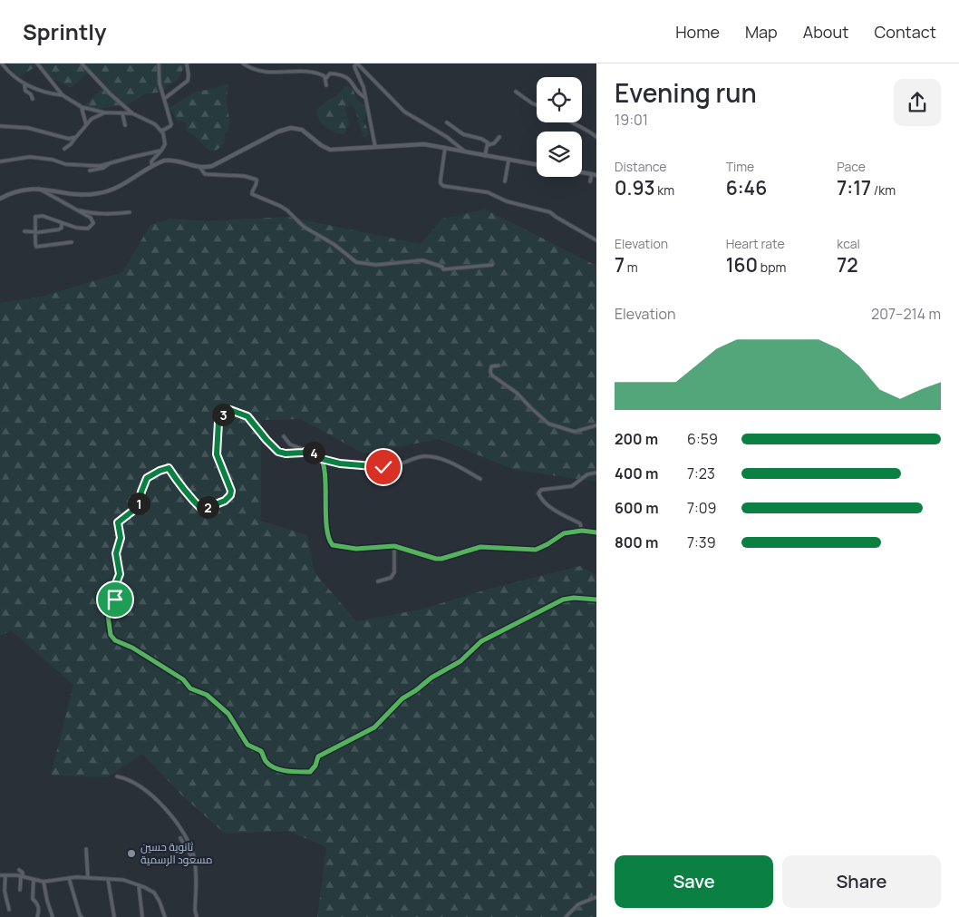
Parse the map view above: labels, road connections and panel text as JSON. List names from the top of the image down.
{
  "places": ["ثانوية حسين مسعود الرسمية"],
  "page": {
    "header": "Sprintly",
    "nav": [
      "Home",
      "Map",
      "About",
      "Contact"
    ],
    "heading": ["Evening run", "19:01"],
    "stats": [
      ["Distance", "0.93 km"],
      ["Time", "6:46"],
      ["Pace", "7:17 /km"],
      ["Elevation", "7 m"],
      ["Heart rate", "160 bpm"],
      ["kcal", "72"]
    ],
    "chart": ["Elevation", "207–214 m"],
    "pins": [
      "3",
      "4",
      "1",
      "2"
    ],
    "list": [
      {
        "name": "200 m",
        "note": "6:59"
      },
      {
        "name": "400 m",
        "note": "7:23"
      },
      {
        "name": "600 m",
        "note": "7:09"
      },
      {
        "name": "800 m",
        "note": "7:39"
      }
    ],
    "buttons": ["Save", "Share"]
  }
}
